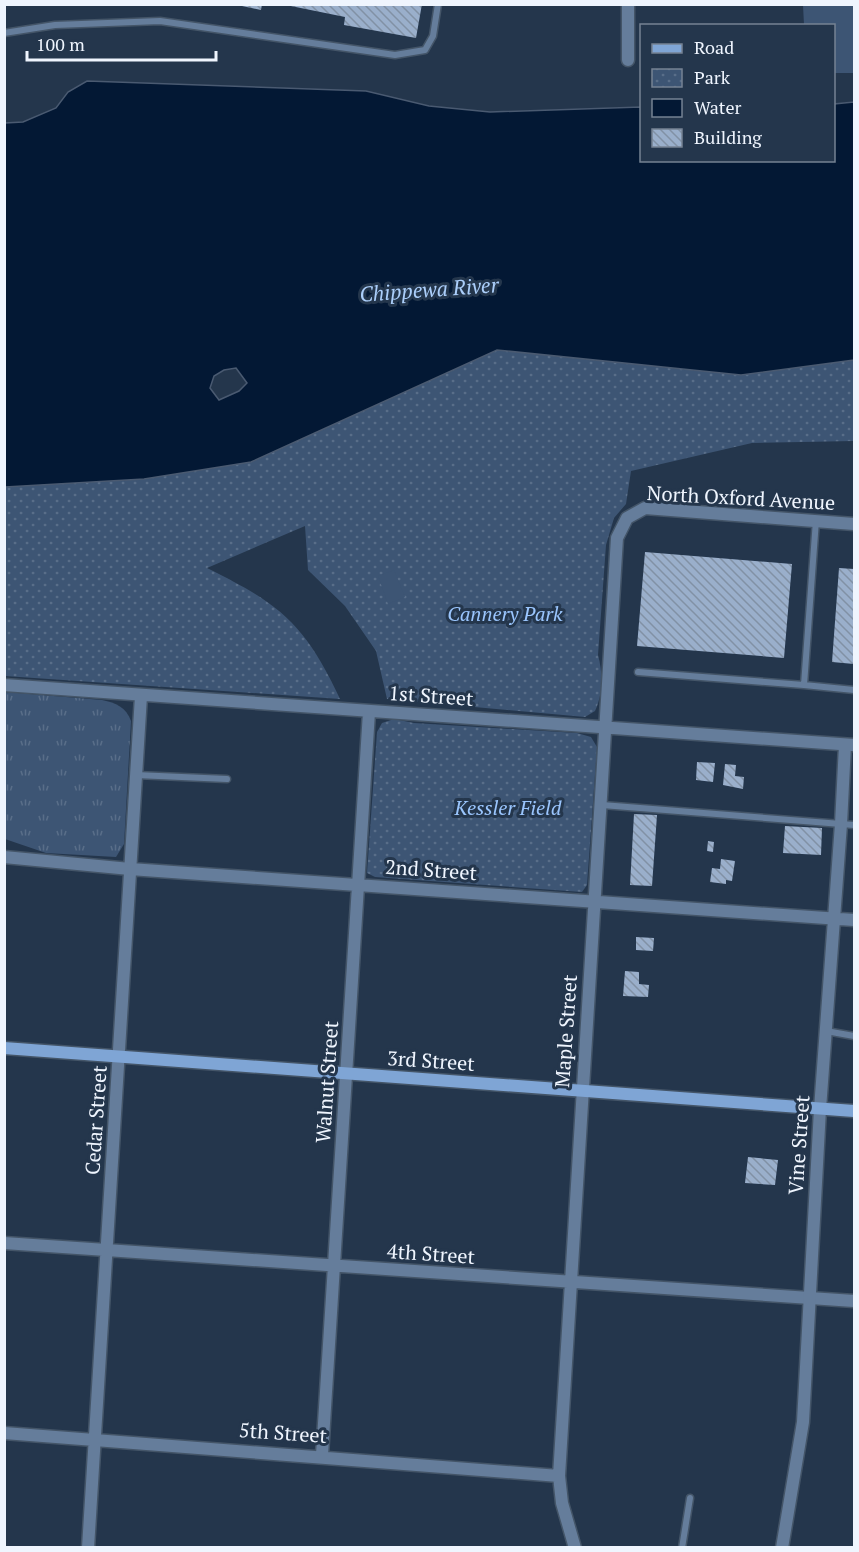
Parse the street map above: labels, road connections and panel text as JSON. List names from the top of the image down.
{
  "streets": {
    "main road": ["3rd Street"],
    "street": [
      "North Oxford Avenue",
      "1st Street",
      "2nd Street",
      "Maple Street",
      "Walnut Street",
      "Cedar Street",
      "Vine Street",
      "4th Street",
      "5th Street"
    ]
  },
  "crossings": [
    ["North Oxford Avenue", "Maple Street"],
    ["1st Street", "Maple Street"],
    ["1st Street", "Walnut Street"],
    ["1st Street", "Cedar Street"],
    ["1st Street", "Vine Street"],
    ["2nd Street", "Maple Street"],
    ["2nd Street", "Walnut Street"],
    ["2nd Street", "Cedar Street"],
    ["2nd Street", "Vine Street"],
    ["Maple Street", "3rd Street"],
    ["Maple Street", "4th Street"],
    ["Maple Street", "5th Street"],
    ["3rd Street", "Walnut Street"],
    ["3rd Street", "Cedar Street"],
    ["3rd Street", "Vine Street"],
    ["Walnut Street", "4th Street"],
    ["Walnut Street", "5th Street"],
    ["Cedar Street", "4th Street"],
    ["Cedar Street", "5th Street"],
    ["Vine Street", "4th Street"]
  ],
  "water": ["Chippewa River"],
  "parks": ["Cannery Park", "Kessler Field"],
  "legend": [
    "Road",
    "Park",
    "Water",
    "Building"
  ],
  "scale_bar": "100 m"
}
